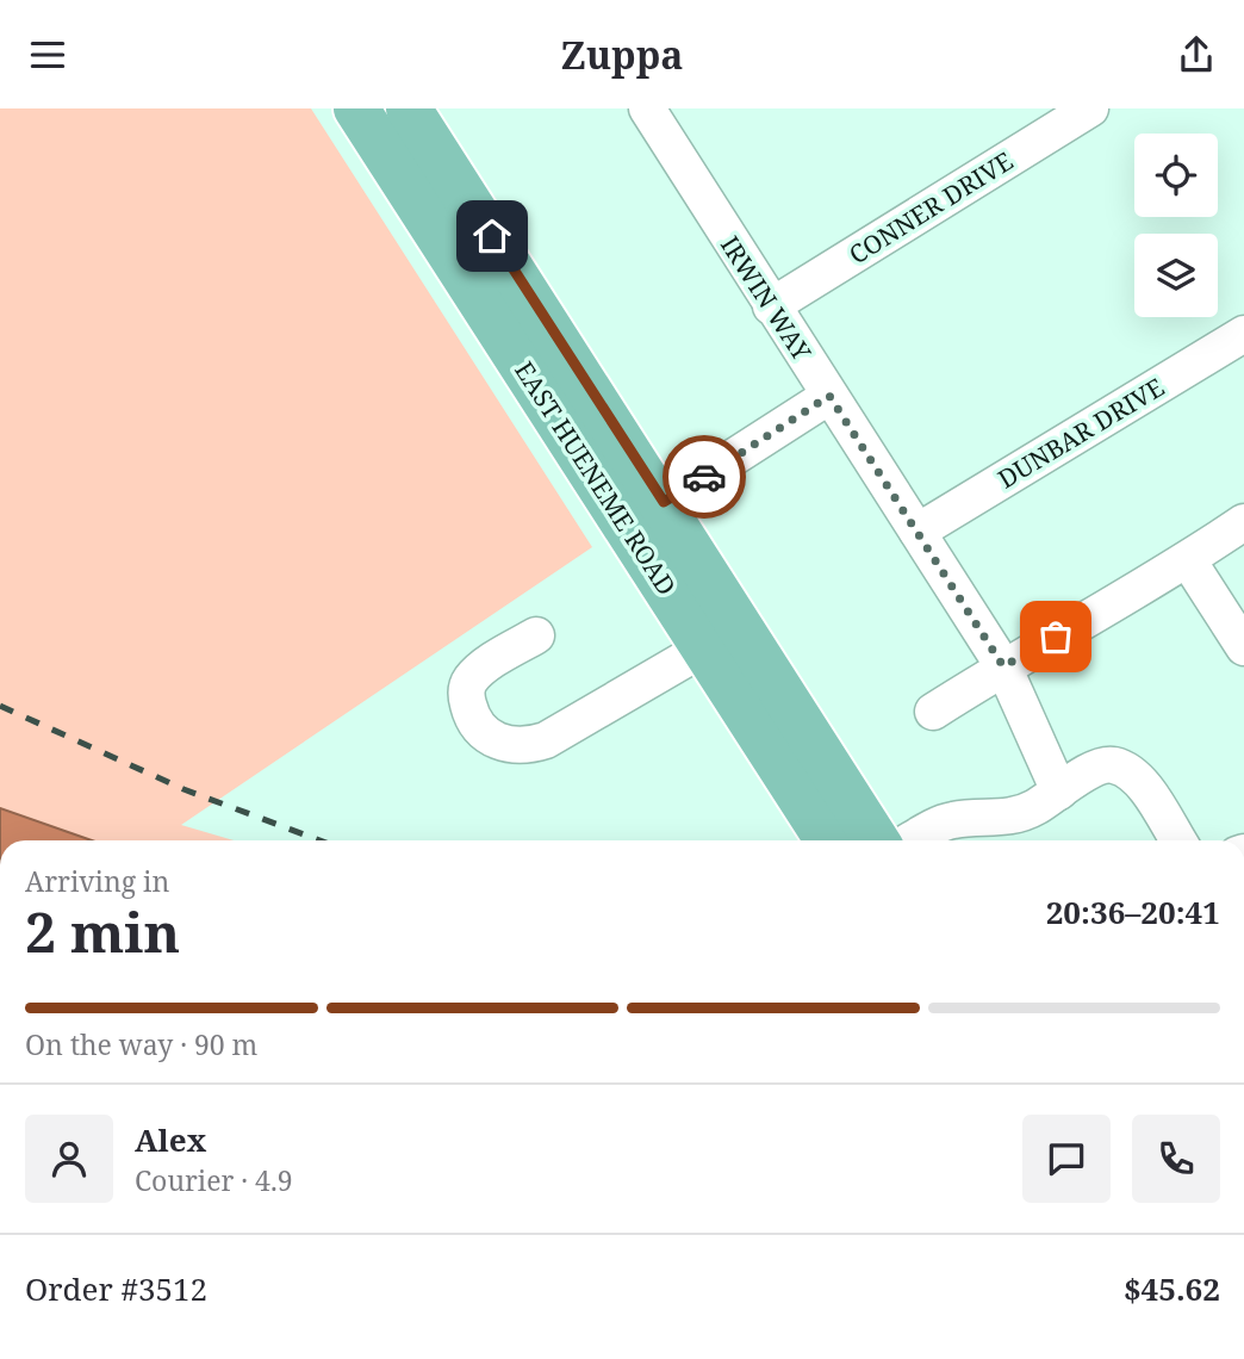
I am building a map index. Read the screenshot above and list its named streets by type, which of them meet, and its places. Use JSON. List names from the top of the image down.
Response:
{
  "streets": {
    "main road": ["EAST HUENEME ROAD"],
    "street": ["CONNER DRIVE", "IRWIN WAY", "DUNBAR DRIVE"]
  },
  "crossings": [
    ["CONNER DRIVE", "IRWIN WAY"],
    ["IRWIN WAY", "DUNBAR DRIVE"]
  ],
  "page": {
    "header": "Zuppa",
    "heading": ["2 min", "Arriving in", "20:36–20:41"],
    "panel": [
      "Alex",
      "Courier · 4.9",
      "Order #3512",
      "$45.62"
    ],
    "bar": "On the way · 90 m"
  }
}
